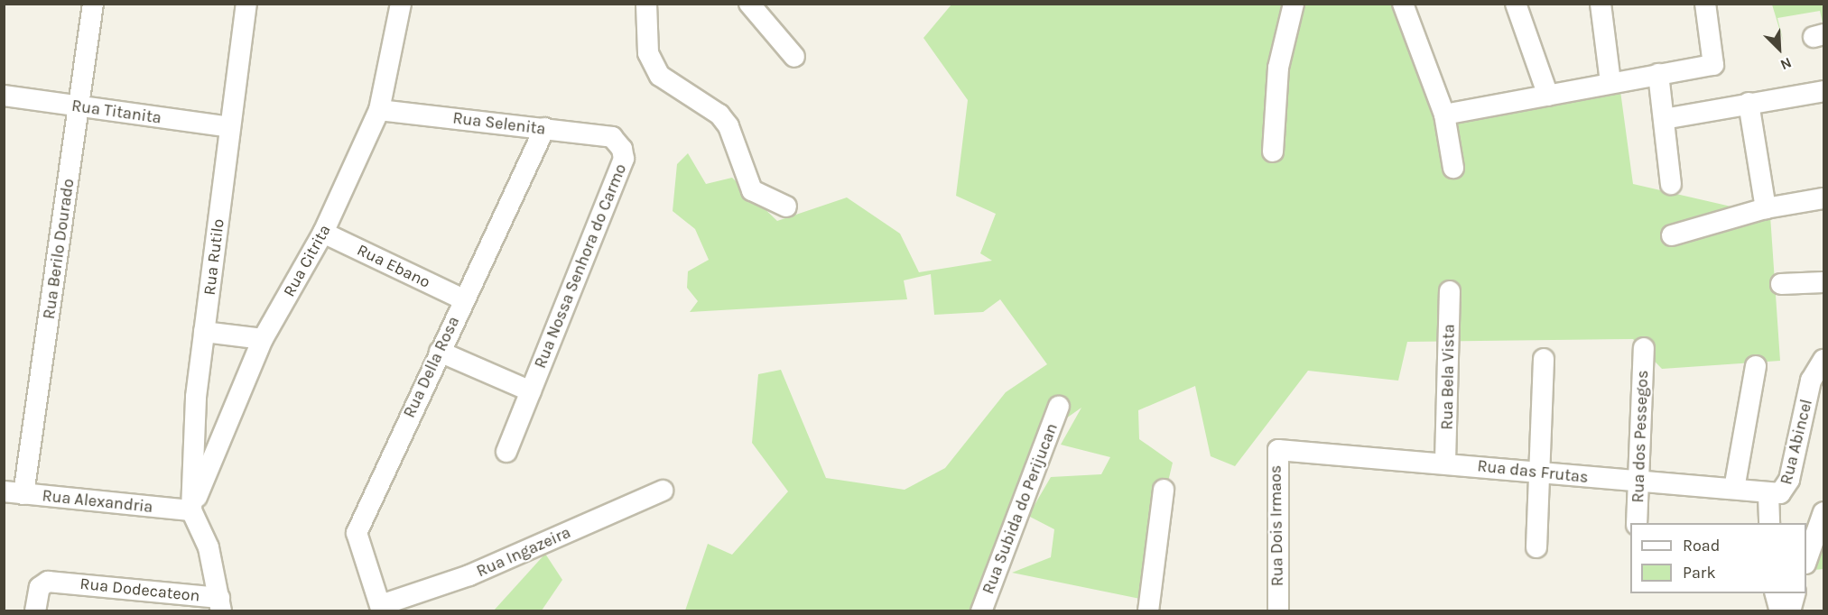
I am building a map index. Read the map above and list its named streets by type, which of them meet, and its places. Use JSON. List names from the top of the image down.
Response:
{
  "streets": {
    "street": [
      "Rua Titanita",
      "Rua Selenita",
      "Rua Berilo Dourado",
      "Rua Rutilo",
      "Rua Citrita",
      "Rua Ebano",
      "Rua Nossa Senhora do Carmo",
      "Rua Della Rosa",
      "Rua Bela Vista",
      "Rua dos Pessegos",
      "Rua Abincel",
      "Rua das Frutas",
      "Rua Alexandria",
      "Rua Subida do Perijucan",
      "Rua Dois Irmaos",
      "Rua Ingazeira",
      "Rua Dodecateon"
    ]
  },
  "crossings": [
    ["Rua Titanita", "Rua Berilo Dourado"],
    ["Rua Titanita", "Rua Rutilo"],
    ["Rua Selenita", "Rua Citrita"],
    ["Rua Selenita", "Rua Nossa Senhora do Carmo"],
    ["Rua Selenita", "Rua Della Rosa"],
    ["Rua Berilo Dourado", "Rua Alexandria"],
    ["Rua Rutilo", "Rua Citrita"],
    ["Rua Rutilo", "Rua Alexandria"],
    ["Rua Citrita", "Rua Ebano"],
    ["Rua Citrita", "Rua Alexandria"],
    ["Rua Ebano", "Rua Della Rosa"],
    ["Rua Della Rosa", "Rua Ingazeira"],
    ["Rua Bela Vista", "Rua das Frutas"],
    ["Rua dos Pessegos", "Rua das Frutas"],
    ["Rua Abincel", "Rua das Frutas"],
    ["Rua das Frutas", "Rua Dois Irmaos"]
  ],
  "legend": ["Road", "Park"],
  "north": "bottom right"
}
